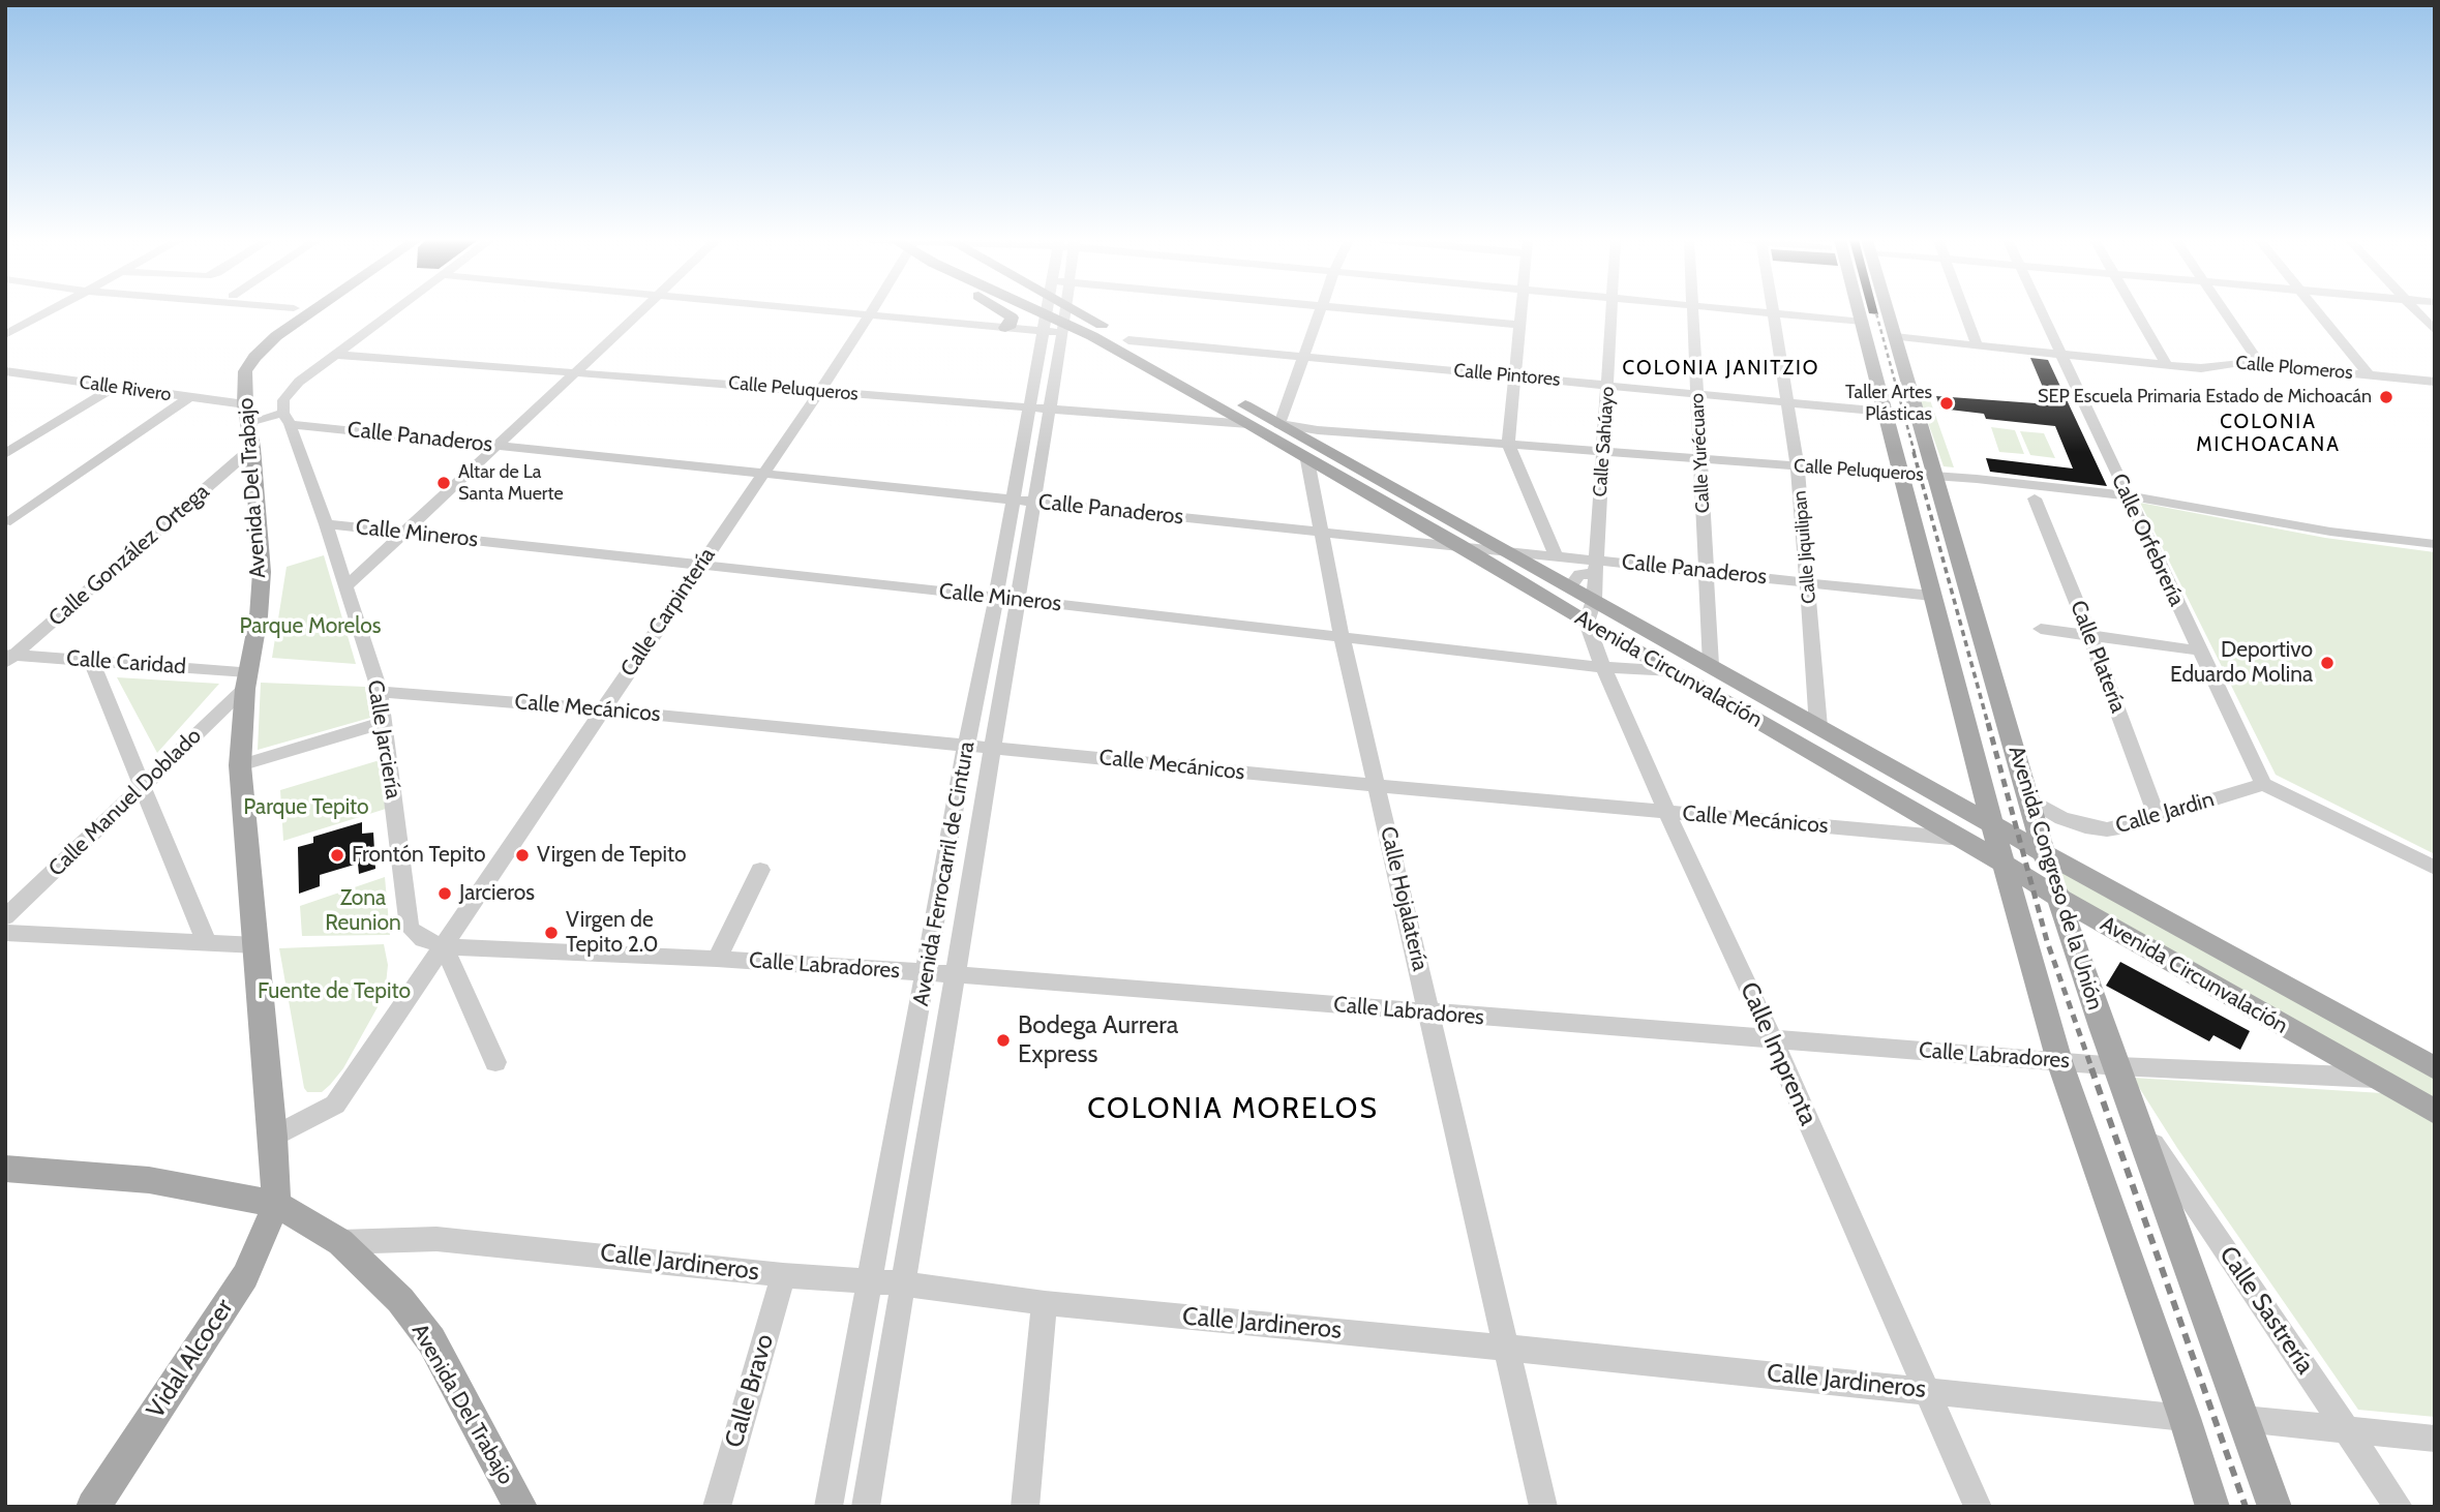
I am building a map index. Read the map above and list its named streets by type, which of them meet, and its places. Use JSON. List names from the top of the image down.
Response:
{
  "streets": {
    "main road": [
      "Avenida Del Trabajo",
      "Avenida Circunvalación",
      "Avenida Congreso de la Unión",
      "Vidal Alcocer"
    ],
    "street": [
      "Calle Plomeros",
      "Calle Pintores",
      "Calle Rivero",
      "Calle Peluqueros",
      "Calle Panaderos",
      "Calle Sahúayo",
      "Calle Yurécuaro",
      "Calle Mineros",
      "Calle Orfebrería",
      "Calle Jiquilipan",
      "Calle González Ortega",
      "Calle Carpintería",
      "Calle Platería",
      "Calle Caridad",
      "Calle Mecánicos",
      "Calle Jarciería",
      "Calle Manuel Doblado",
      "Calle Jardin",
      "Avenida Ferrocarril de Cintura",
      "Calle Hojalatería",
      "Calle Labradores",
      "Calle Imprenta",
      "Calle Jardineros",
      "Calle Sastrería",
      "Calle Bravo"
    ]
  },
  "crossings": [
    ["Calle Plomeros", "Calle Orfebrería"],
    ["Calle Plomeros", "Avenida Congreso de la Unión"],
    ["Calle Pintores", "Calle Sahúayo"],
    ["Calle Pintores", "Calle Yurécuaro"],
    ["Calle Pintores", "Calle Jiquilipan"],
    ["Calle Pintores", "Avenida Circunvalación"],
    ["Calle Pintores", "Avenida Congreso de la Unión"],
    ["Calle Rivero", "Avenida Del Trabajo"],
    ["Calle Peluqueros", "Calle Sahúayo"],
    ["Calle Peluqueros", "Calle Yurécuaro"],
    ["Calle Peluqueros", "Calle Orfebrería"],
    ["Calle Peluqueros", "Calle Jiquilipan"],
    ["Calle Peluqueros", "Calle Carpintería"],
    ["Calle Peluqueros", "Avenida Circunvalación"],
    ["Calle Peluqueros", "Avenida Ferrocarril de Cintura"],
    ["Calle Peluqueros", "Avenida Congreso de la Unión"],
    ["Calle Panaderos", "Calle Sahúayo"],
    ["Calle Panaderos", "Calle Yurécuaro"],
    ["Calle Panaderos", "Calle Jiquilipan"],
    ["Calle Panaderos", "Calle Carpintería"],
    ["Calle Panaderos", "Avenida Circunvalación"],
    ["Calle Panaderos", "Calle Jarciería"],
    ["Calle Panaderos", "Avenida Ferrocarril de Cintura"],
    ["Calle Panaderos", "Avenida Congreso de la Unión"],
    ["Calle Panaderos", "Calle Hojalatería"],
    ["Calle Sahúayo", "Avenida Circunvalación"],
    ["Calle Yurécuaro", "Avenida Circunvalación"],
    ["Avenida Del Trabajo", "Calle González Ortega"],
    ["Avenida Del Trabajo", "Calle Carpintería"],
    ["Avenida Del Trabajo", "Calle Caridad"],
    ["Avenida Del Trabajo", "Calle Manuel Doblado"],
    ["Avenida Del Trabajo", "Calle Jardineros"],
    ["Avenida Del Trabajo", "Vidal Alcocer"],
    ["Calle Mineros", "Calle Carpintería"],
    ["Calle Mineros", "Avenida Circunvalación"],
    ["Calle Mineros", "Calle Jarciería"],
    ["Calle Mineros", "Avenida Ferrocarril de Cintura"],
    ["Calle Mineros", "Calle Hojalatería"],
    ["Calle Mineros", "Calle Imprenta"],
    ["Calle Orfebrería", "Calle Jardin"],
    ["Calle Jiquilipan", "Avenida Circunvalación"],
    ["Calle González Ortega", "Calle Caridad"],
    ["Calle Carpintería", "Calle Mecánicos"],
    ["Calle Carpintería", "Calle Jarciería"],
    ["Calle Carpintería", "Calle Labradores"],
    ["Calle Platería", "Calle Jardin"],
    ["Calle Caridad", "Calle Manuel Doblado"],
    ["Avenida Circunvalación", "Calle Mecánicos"],
    ["Avenida Circunvalación", "Avenida Congreso de la Unión"],
    ["Avenida Circunvalación", "Calle Hojalatería"],
    ["Avenida Circunvalación", "Calle Labradores"],
    ["Avenida Circunvalación", "Calle Imprenta"],
    ["Calle Mecánicos", "Calle Jarciería"],
    ["Calle Mecánicos", "Avenida Ferrocarril de Cintura"],
    ["Calle Mecánicos", "Calle Hojalatería"],
    ["Calle Mecánicos", "Calle Imprenta"],
    ["Calle Jarciería", "Calle Labradores"],
    ["Calle Jardin", "Avenida Congreso de la Unión"],
    ["Avenida Ferrocarril de Cintura", "Calle Labradores"],
    ["Avenida Ferrocarril de Cintura", "Calle Jardineros"],
    ["Avenida Congreso de la Unión", "Calle Labradores"],
    ["Avenida Congreso de la Unión", "Calle Jardineros"],
    ["Avenida Congreso de la Unión", "Calle Sastrería"],
    ["Calle Hojalatería", "Calle Labradores"],
    ["Calle Hojalatería", "Calle Jardineros"],
    ["Calle Labradores", "Calle Imprenta"],
    ["Calle Imprenta", "Calle Jardineros"],
    ["Calle Jardineros", "Calle Bravo"]
  ],
  "districts": ["COLONIA JANITZIO", "COLONIA MICHOACANA", "COLONIA MORELOS"],
  "parks": [
    "Parque Morelos",
    "Parque Tepito",
    "Zona Reunion",
    "Fuente de Tepito"
  ],
  "places": [
    "SEP Escuela Primaria Estado de Michoacán",
    "Taller Artes Plásticas",
    "Altar de La Santa Muerte",
    "Deportivo Eduardo Molina",
    "Frontón Tepito",
    "Virgen de Tepito",
    "Jarcieros",
    "Virgen de Tepito 2.0",
    "Bodega Aurrera Express"
  ]
}
